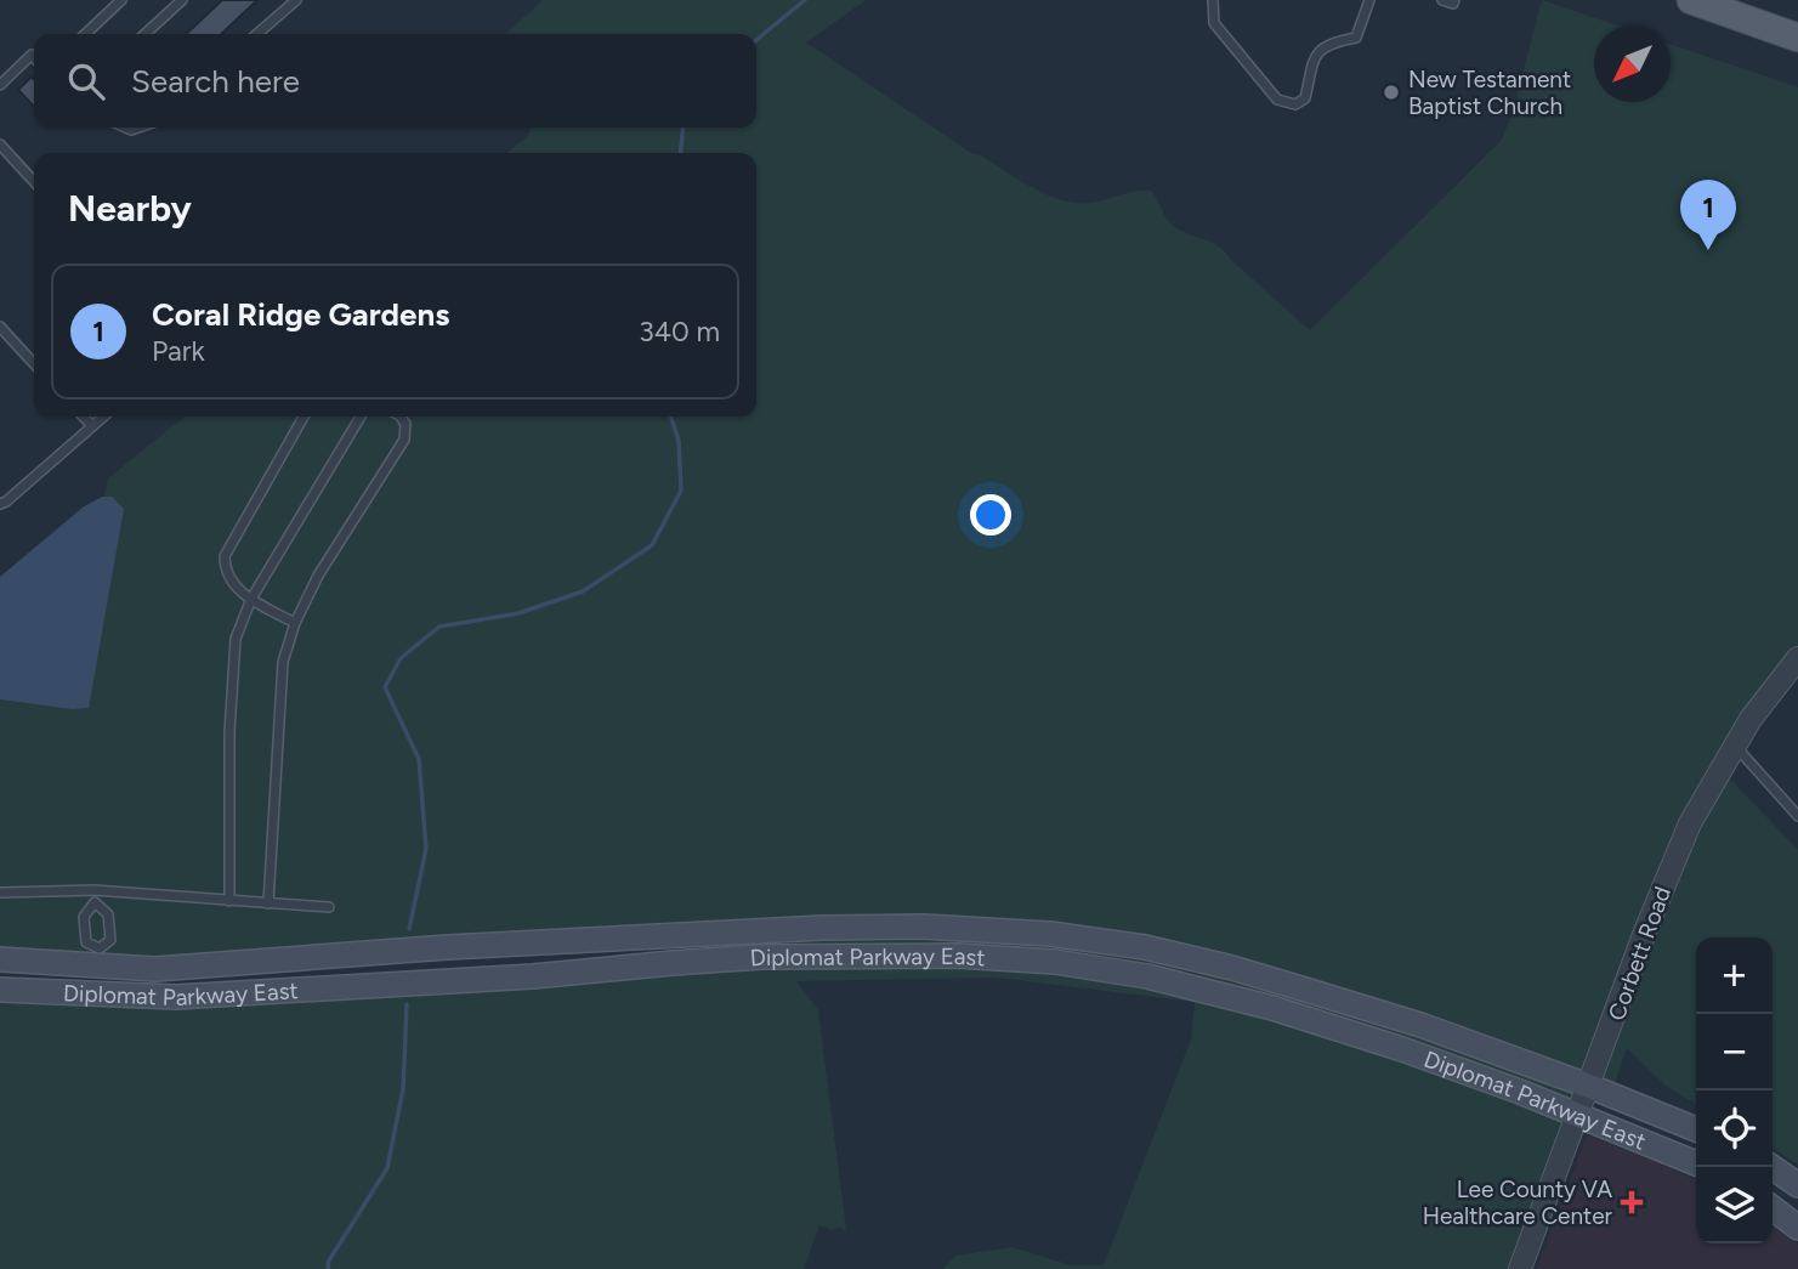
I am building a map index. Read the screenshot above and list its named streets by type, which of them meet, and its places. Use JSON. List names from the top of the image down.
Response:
{
  "streets": {
    "main road": ["Diplomat Parkway East"],
    "street": ["Corbett Road"]
  },
  "crossings": [
    ["Corbett Road", "Diplomat Parkway East"]
  ],
  "places": {
    "other": ["New Testament Baptist Church"],
    "health": ["Lee County VA Healthcare Center"]
  },
  "north": "bottom left",
  "page": {
    "search": "Search here",
    "heading": "Nearby",
    "pins": "1",
    "list": [
      {
        "mark": "1",
        "name": "Coral Ridge Gardens",
        "note": "Park",
        "value": "340 m"
      }
    ],
    "map_buttons": ["+", "−"]
  }
}
